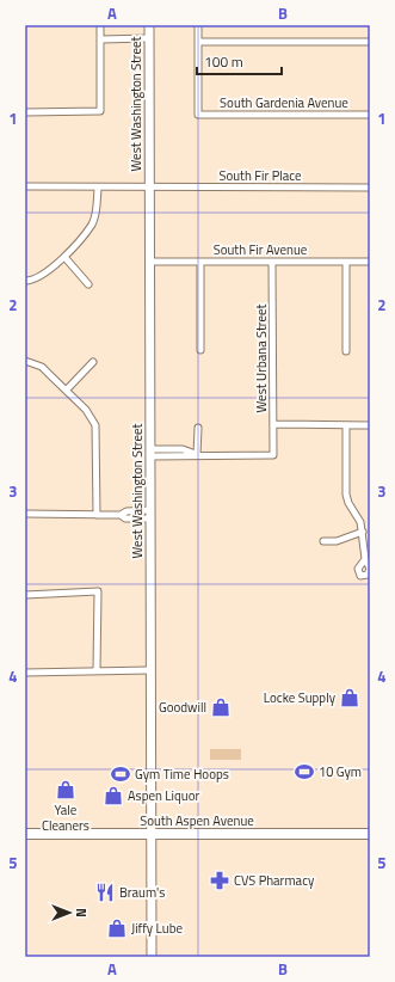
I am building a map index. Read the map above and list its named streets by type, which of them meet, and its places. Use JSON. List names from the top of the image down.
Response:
{
  "streets": {
    "main road": ["West Washington Street", "South Aspen Avenue"],
    "street": [
      "South Gardenia Avenue",
      "South Fir Place",
      "South Fir Avenue",
      "West Urbana Street"
    ]
  },
  "crossings": [
    ["West Washington Street", "South Fir Place"],
    ["West Washington Street", "South Fir Avenue"],
    ["West Washington Street", "South Aspen Avenue"],
    ["South Fir Avenue", "West Urbana Street"]
  ],
  "places": {
    "shop": [
      "Locke Supply",
      "Goodwill",
      "Yale Cleaners",
      "Aspen Liquor",
      "Jiffy Lube"
    ],
    "sports": ["10 Gym", "Gym Time Hoops"],
    "pharmacy": ["CVS Pharmacy"],
    "restaurant": ["Braum's"]
  },
  "scale_bar": "100 m",
  "north": "right",
  "grid": {
    "columns": ["A", "B"],
    "rows": [
      "1",
      "2",
      "3",
      "4",
      "5"
    ]
  }
}
